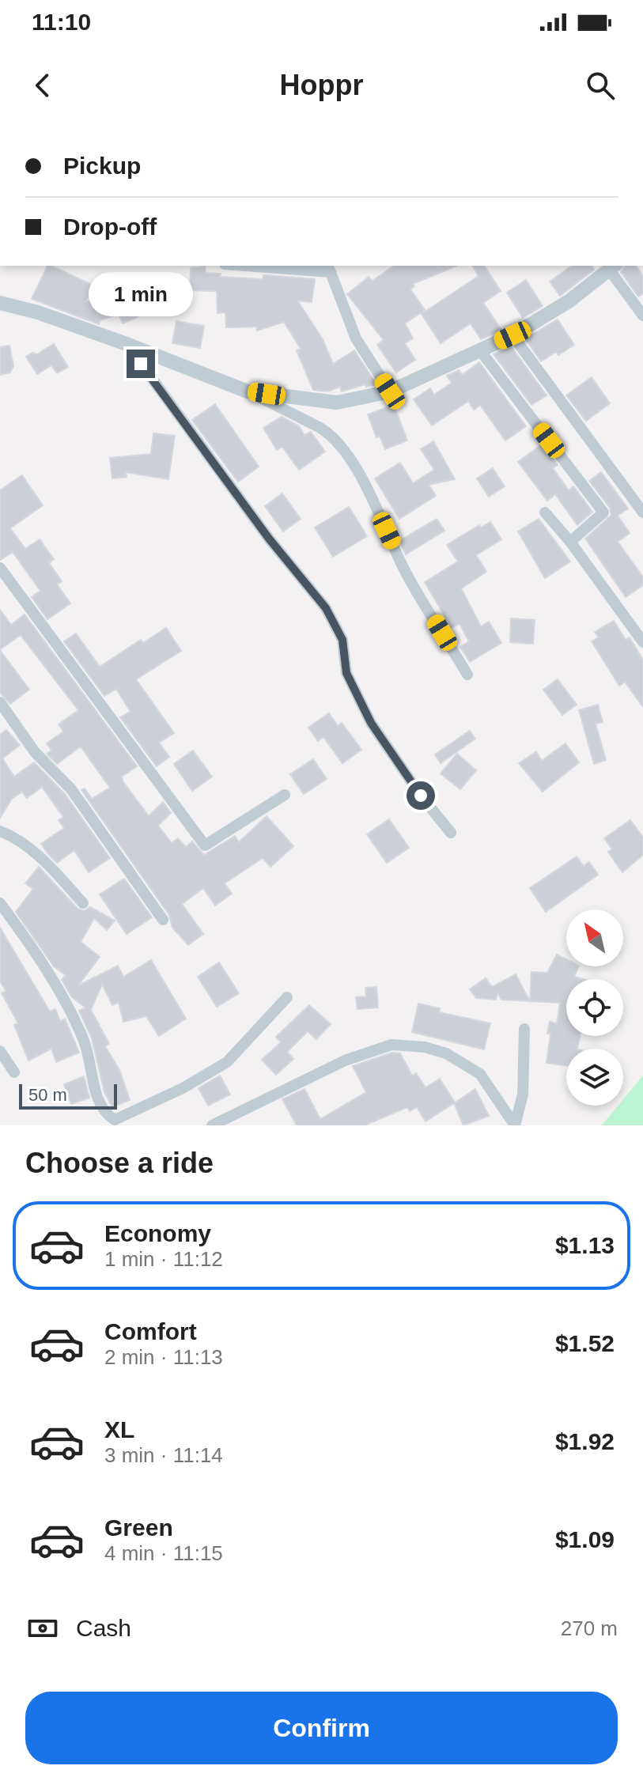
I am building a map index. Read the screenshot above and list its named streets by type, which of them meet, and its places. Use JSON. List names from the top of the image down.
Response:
{
  "scale_bar": "50 m",
  "north": "top left",
  "page": {
    "status": "11:10",
    "header": "Hoppr",
    "banner": ["Pickup", "Drop-off"],
    "bubble": "1 min",
    "scale": "50 m",
    "heading": "Choose a ride",
    "list": [
      {
        "name": "Economy",
        "note": "1 min · 11:12",
        "value": "$1.13"
      },
      {
        "name": "Comfort",
        "note": "2 min · 11:13",
        "value": "$1.52"
      },
      {
        "name": "XL",
        "note": "3 min · 11:14",
        "value": "$1.92"
      },
      {
        "name": "Green",
        "note": "4 min · 11:15",
        "value": "$1.09"
      }
    ],
    "pay": ["Cash", "270 m"],
    "buttons": "Confirm"
  }
}
